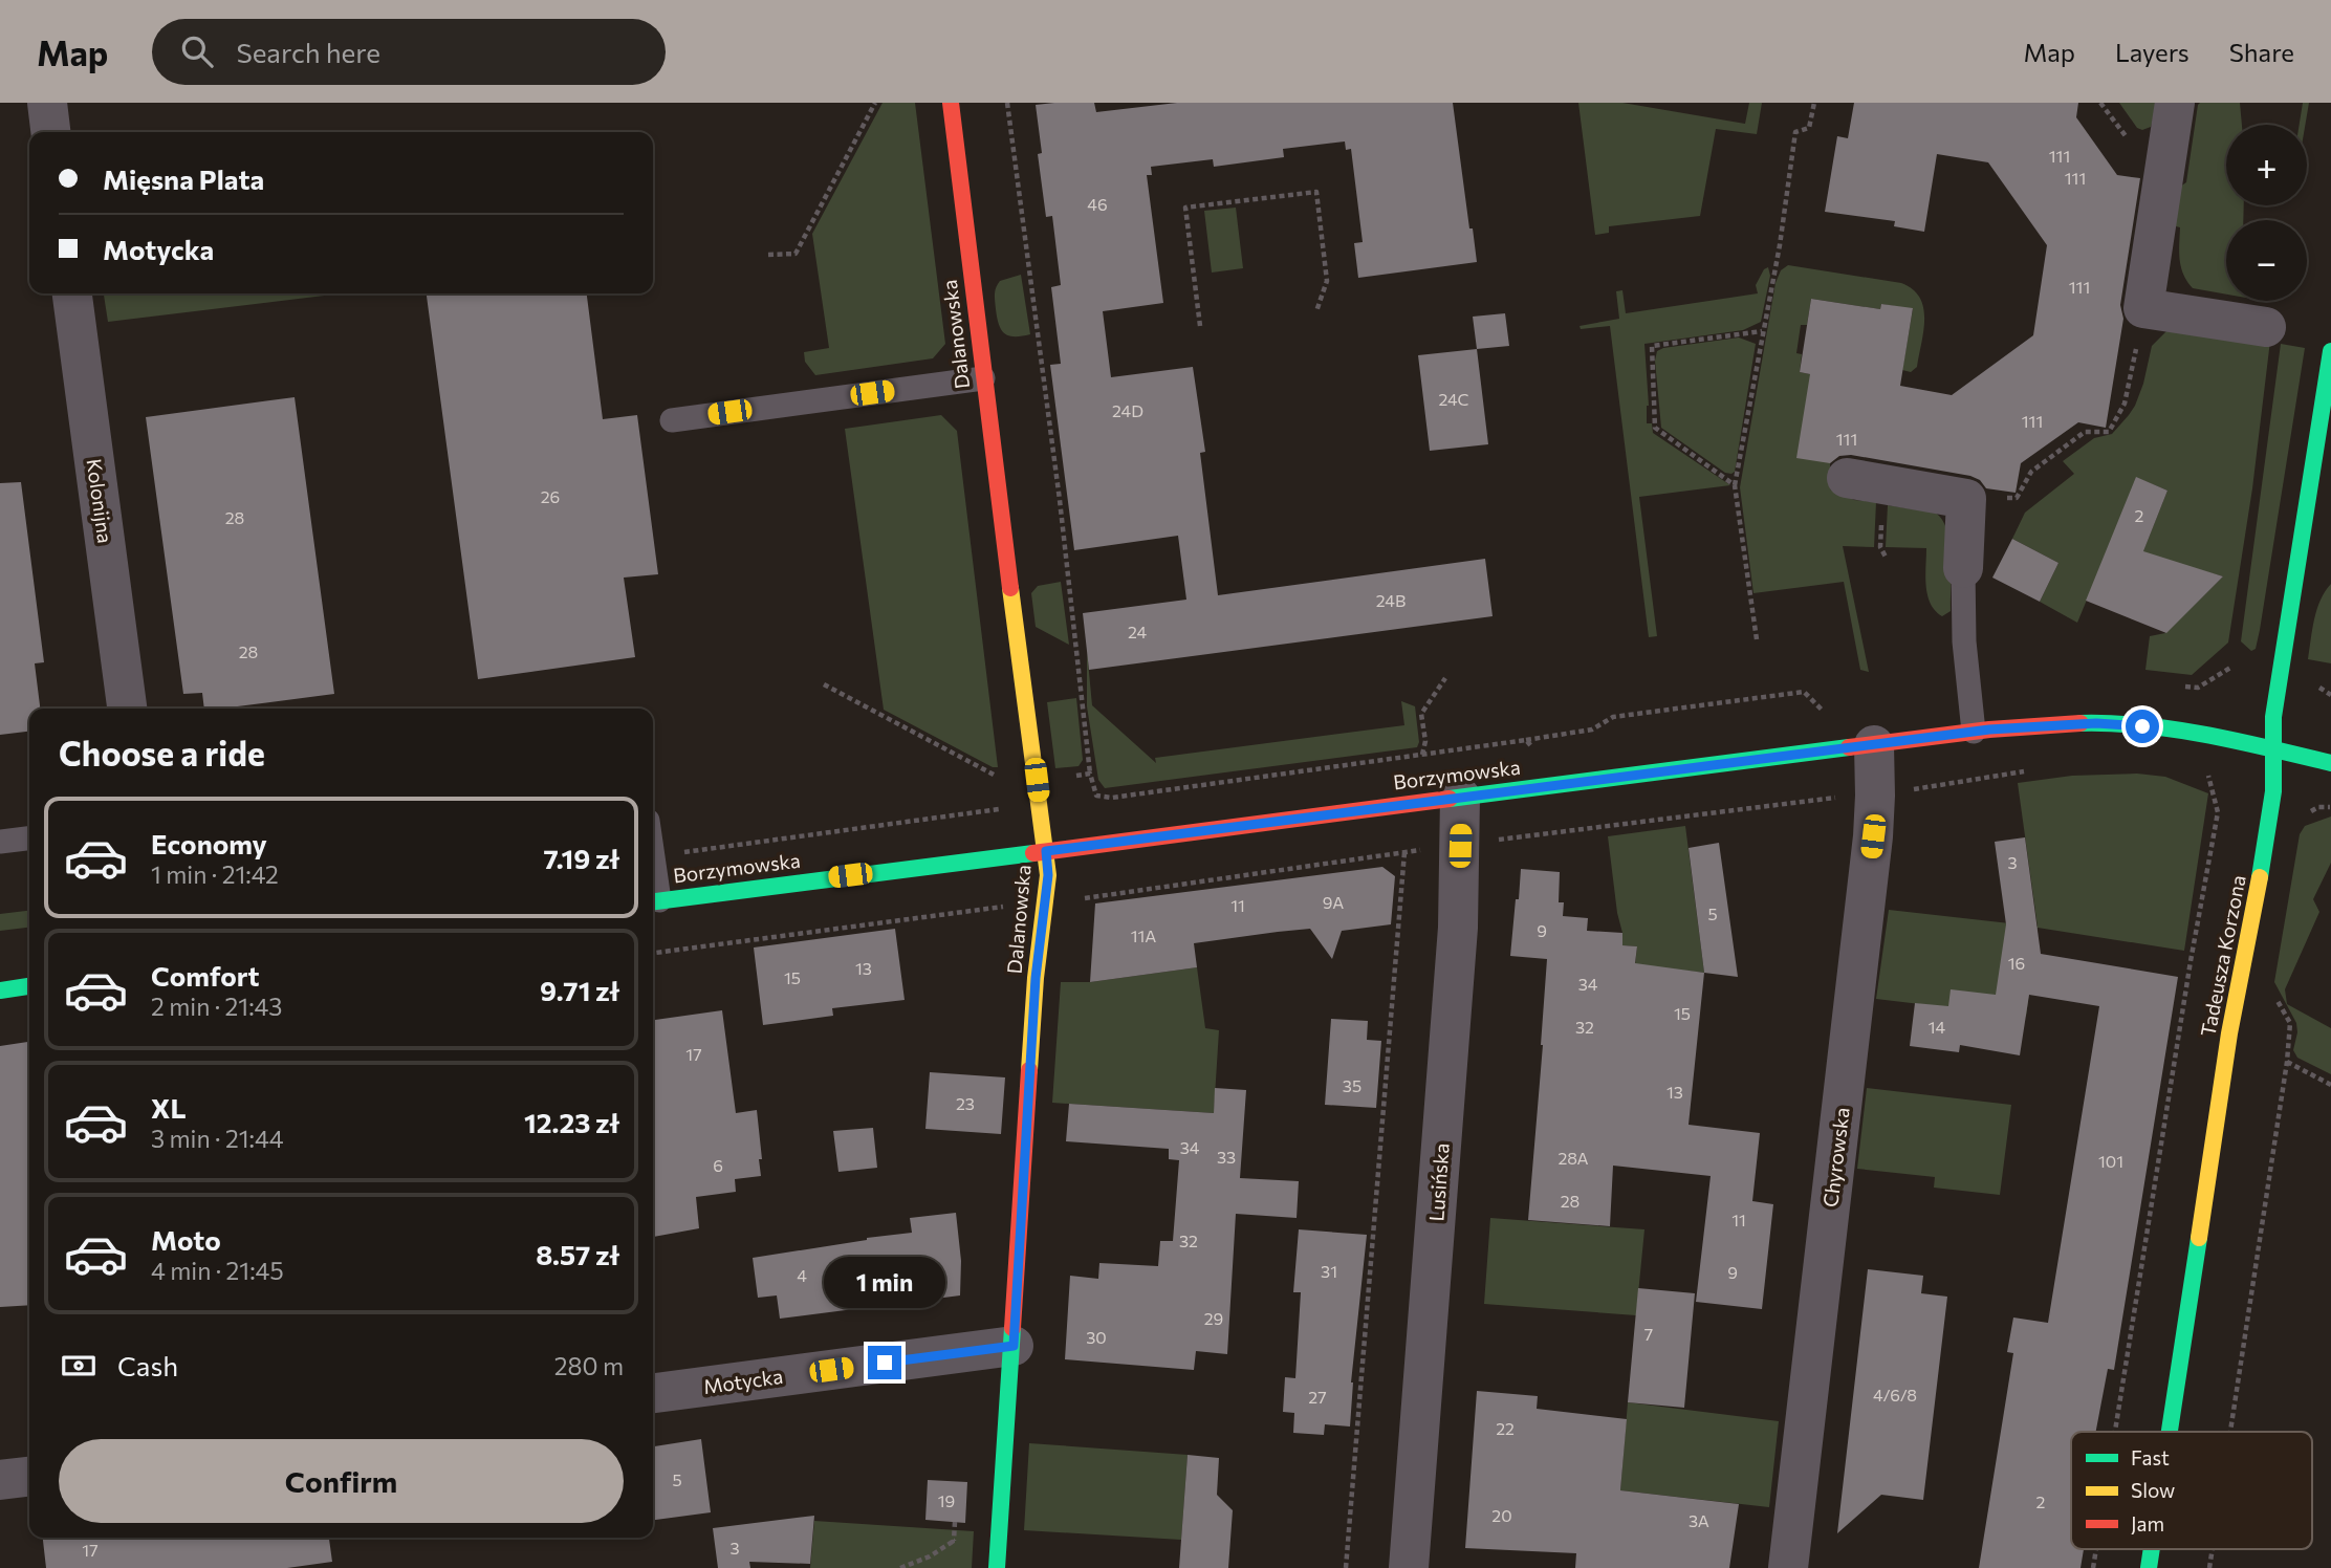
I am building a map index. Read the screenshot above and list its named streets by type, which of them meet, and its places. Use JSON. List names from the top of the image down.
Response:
{
  "streets": {
    "street": [
      "Dalanowska",
      "Kolonijna",
      "Borzymowska",
      "Tadeusza Korzona",
      "Chyrowska",
      "Lusińska",
      "Motycka"
    ]
  },
  "crossings": [
    ["Dalanowska", "Borzymowska"],
    ["Dalanowska", "Motycka"],
    ["Borzymowska", "Tadeusza Korzona"],
    ["Borzymowska", "Chyrowska"],
    ["Borzymowska", "Lusińska"]
  ],
  "house_numbers": [
    "111",
    "111",
    "46",
    "111",
    "24C",
    "24D",
    "111",
    "111",
    "26",
    "2",
    "28",
    "24B",
    "24",
    "28",
    "3",
    "9A",
    "11",
    "5",
    "9",
    "11A",
    "16",
    "13",
    "15",
    "34",
    "15",
    "32",
    "14",
    "17",
    "35",
    "13",
    "23",
    "34",
    "33",
    "28A",
    "101",
    "6",
    "28",
    "11",
    "32",
    "31",
    "9",
    "4",
    "29",
    "7",
    "30",
    "4/6/8",
    "27",
    "22",
    "5",
    "19",
    "2",
    "20",
    "3A",
    "3",
    "17"
  ],
  "legend": ["Fast", "Slow", "Jam"],
  "page": {
    "header": "Map",
    "search": "Search here",
    "nav": ["Map", "Layers", "Share"],
    "map_buttons": ["+", "−"],
    "banner": ["Mięsna Plata", "Motycka"],
    "heading": "Choose a ride",
    "list": [
      {
        "name": "Economy",
        "note": "1 min · 21:42",
        "value": "7.19 zł"
      },
      {
        "name": "Comfort",
        "note": "2 min · 21:43",
        "value": "9.71 zł"
      },
      {
        "name": "XL",
        "note": "3 min · 21:44",
        "value": "12.23 zł"
      },
      {
        "name": "Moto",
        "note": "4 min · 21:45",
        "value": "8.57 zł"
      }
    ],
    "bubble": "1 min",
    "pay": ["Cash", "280 m"],
    "buttons": "Confirm"
  }
}
